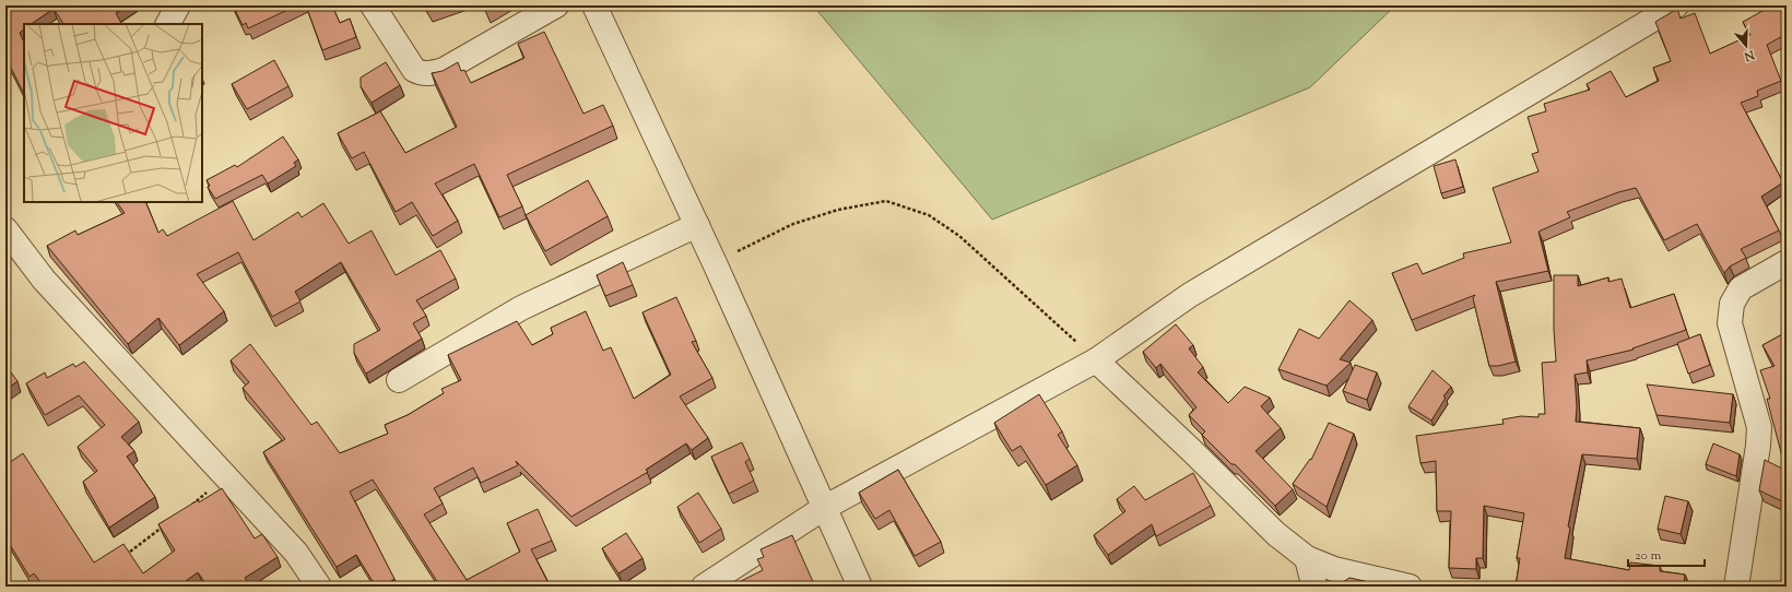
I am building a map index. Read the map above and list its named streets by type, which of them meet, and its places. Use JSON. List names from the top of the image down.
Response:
{
  "scale_bar": "20 m",
  "north": "bottom"
}
